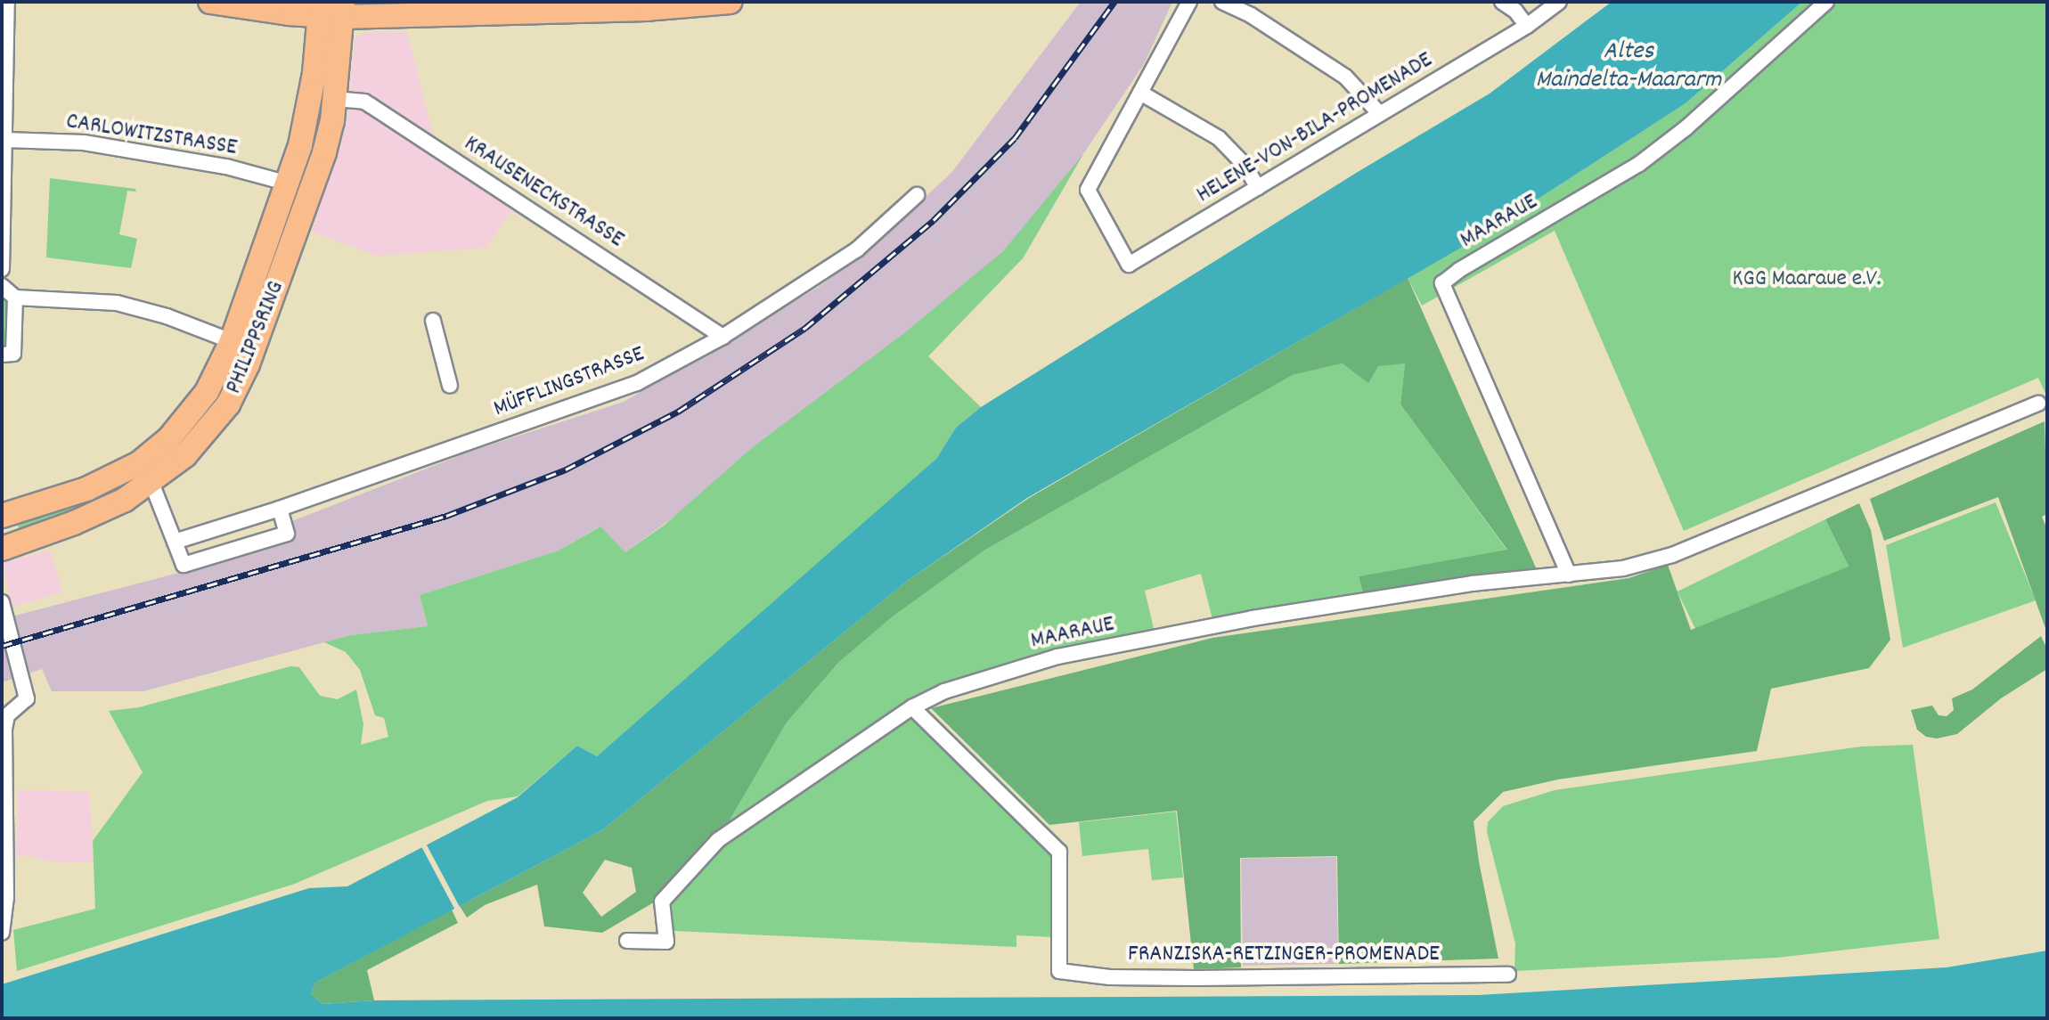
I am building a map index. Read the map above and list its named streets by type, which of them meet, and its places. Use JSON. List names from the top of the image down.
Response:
{
  "streets": {
    "main road": ["PHILIPPSRING"],
    "street": [
      "HELENE-VON-BILA-PROMENADE",
      "CARLOWITZSTRASSE",
      "KRAUSENECKSTRASSE",
      "MAARAUE",
      "MÜFFLINGSTRASSE",
      "FRANZISKA-RETZINGER-PROMENADE"
    ]
  },
  "crossings": [
    ["CARLOWITZSTRASSE", "PHILIPPSRING"],
    ["KRAUSENECKSTRASSE", "PHILIPPSRING"],
    ["KRAUSENECKSTRASSE", "MÜFFLINGSTRASSE"],
    ["MAARAUE", "FRANZISKA-RETZINGER-PROMENADE"]
  ],
  "water": ["Altes Maindelta-Maararm"],
  "parks": ["KGG Maaraue e.V."]
}
